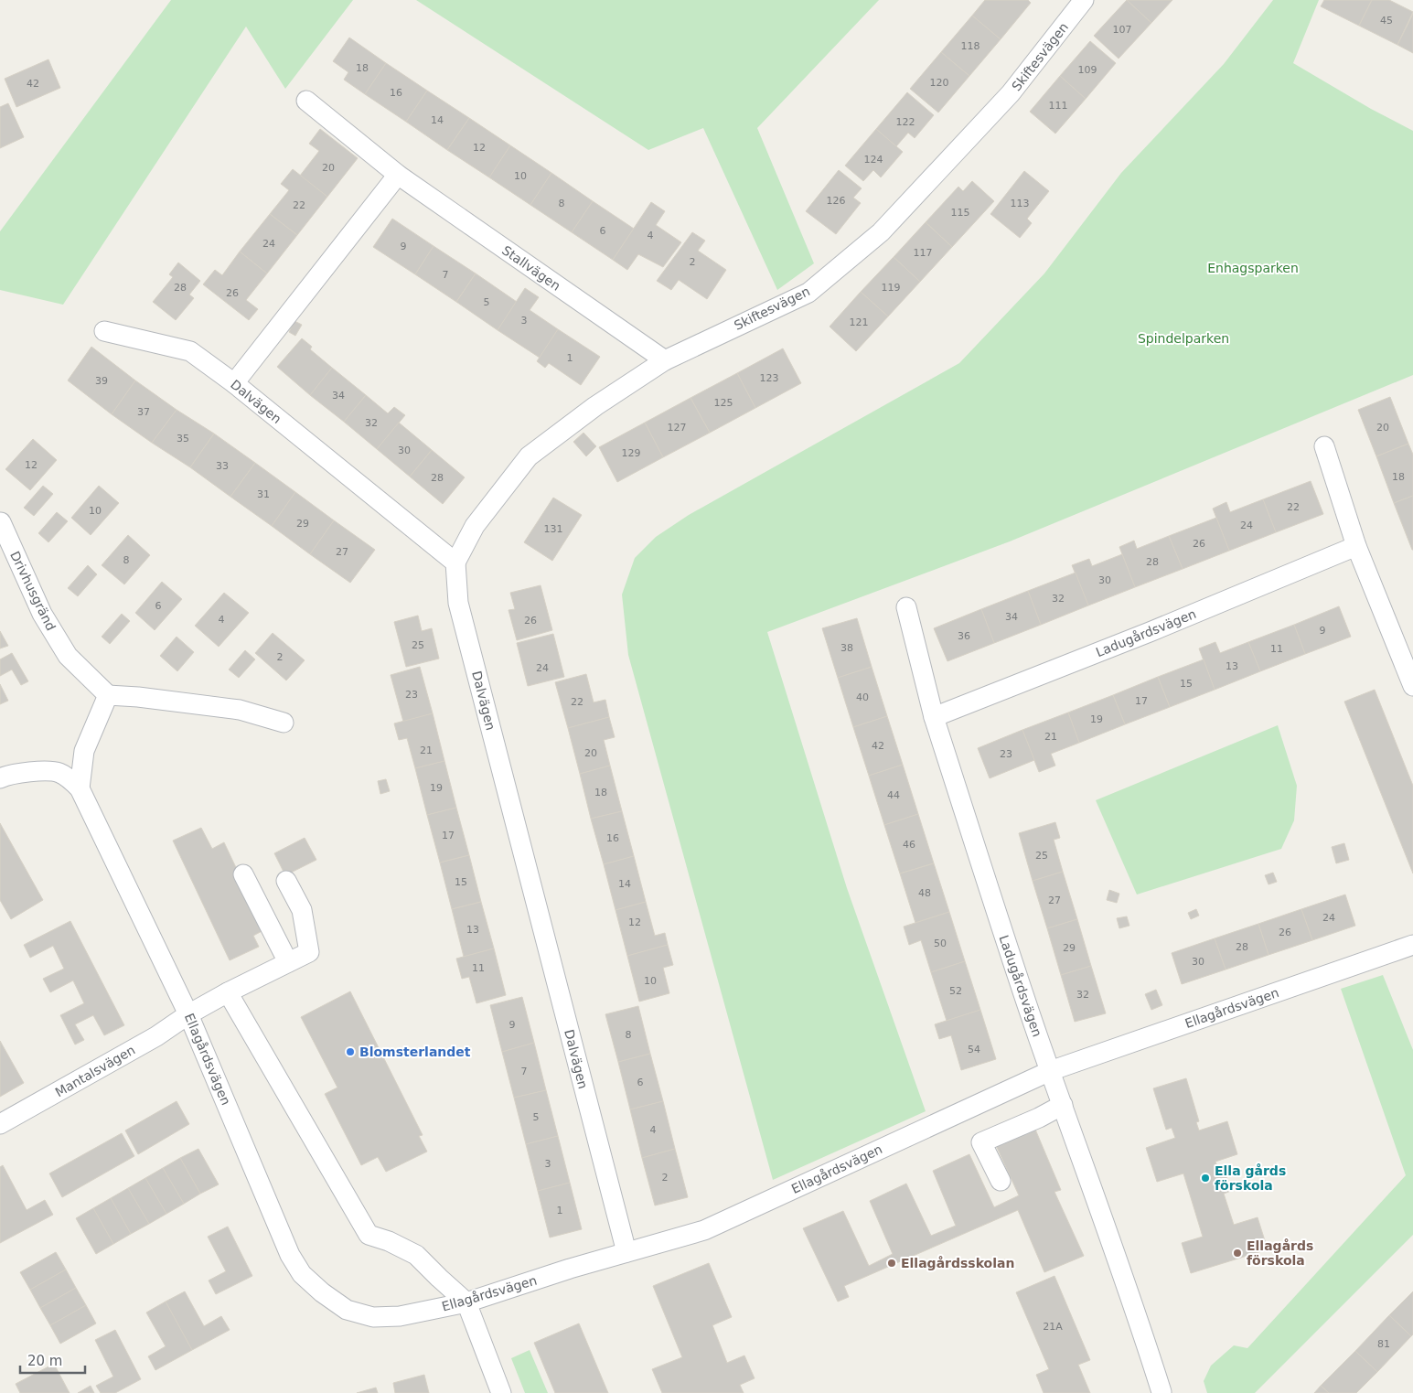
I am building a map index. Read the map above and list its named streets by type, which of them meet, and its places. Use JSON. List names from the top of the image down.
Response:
{
  "streets": {
    "street": [
      "Skiftesvägen",
      "Stallvägen",
      "Dalvägen",
      "Drivhusgränd",
      "Ladugårdsvägen",
      "Ellagårdsvägen",
      "Mantalsvägen"
    ]
  },
  "crossings": [
    ["Skiftesvägen", "Stallvägen"],
    ["Skiftesvägen", "Dalvägen"],
    ["Dalvägen", "Ellagårdsvägen"],
    ["Ladugårdsvägen", "Ellagårdsvägen"],
    ["Ellagårdsvägen", "Mantalsvägen"]
  ],
  "parks": ["Enhagsparken", "Spindelparken"],
  "places": [
    "Blomsterlandet",
    "Ella gårds förskola",
    "Ellagårds förskola",
    "Ellagårdsskolan"
  ],
  "house_numbers": [
    "45",
    "107",
    "118",
    "18",
    "109",
    "120",
    "42",
    "16",
    "111",
    "14",
    "122",
    "12",
    "124",
    "20",
    "10",
    "126",
    "8",
    "113",
    "22",
    "115",
    "6",
    "4",
    "24",
    "9",
    "117",
    "2",
    "7",
    "28",
    "119",
    "26",
    "5",
    "3",
    "121",
    "1",
    "123",
    "39",
    "34",
    "125",
    "37",
    "32",
    "127",
    "20",
    "35",
    "30",
    "129",
    "12",
    "33",
    "18",
    "28",
    "31",
    "22",
    "10",
    "29",
    "24",
    "131",
    "26",
    "27",
    "8",
    "28",
    "30",
    "32",
    "6",
    "34",
    "4",
    "26",
    "9",
    "36",
    "25",
    "38",
    "11",
    "2",
    "13",
    "24",
    "15",
    "23",
    "40",
    "17",
    "22",
    "19",
    "21",
    "42",
    "21",
    "20",
    "23",
    "19",
    "18",
    "44",
    "17",
    "16",
    "46",
    "25",
    "15",
    "14",
    "48",
    "27",
    "24",
    "12",
    "13",
    "26",
    "50",
    "28",
    "29",
    "30",
    "11",
    "10",
    "52",
    "32",
    "9",
    "8",
    "54",
    "7",
    "6",
    "5",
    "4",
    "3",
    "2",
    "1",
    "21A",
    "81"
  ],
  "scale_bar": "20 m"
}
